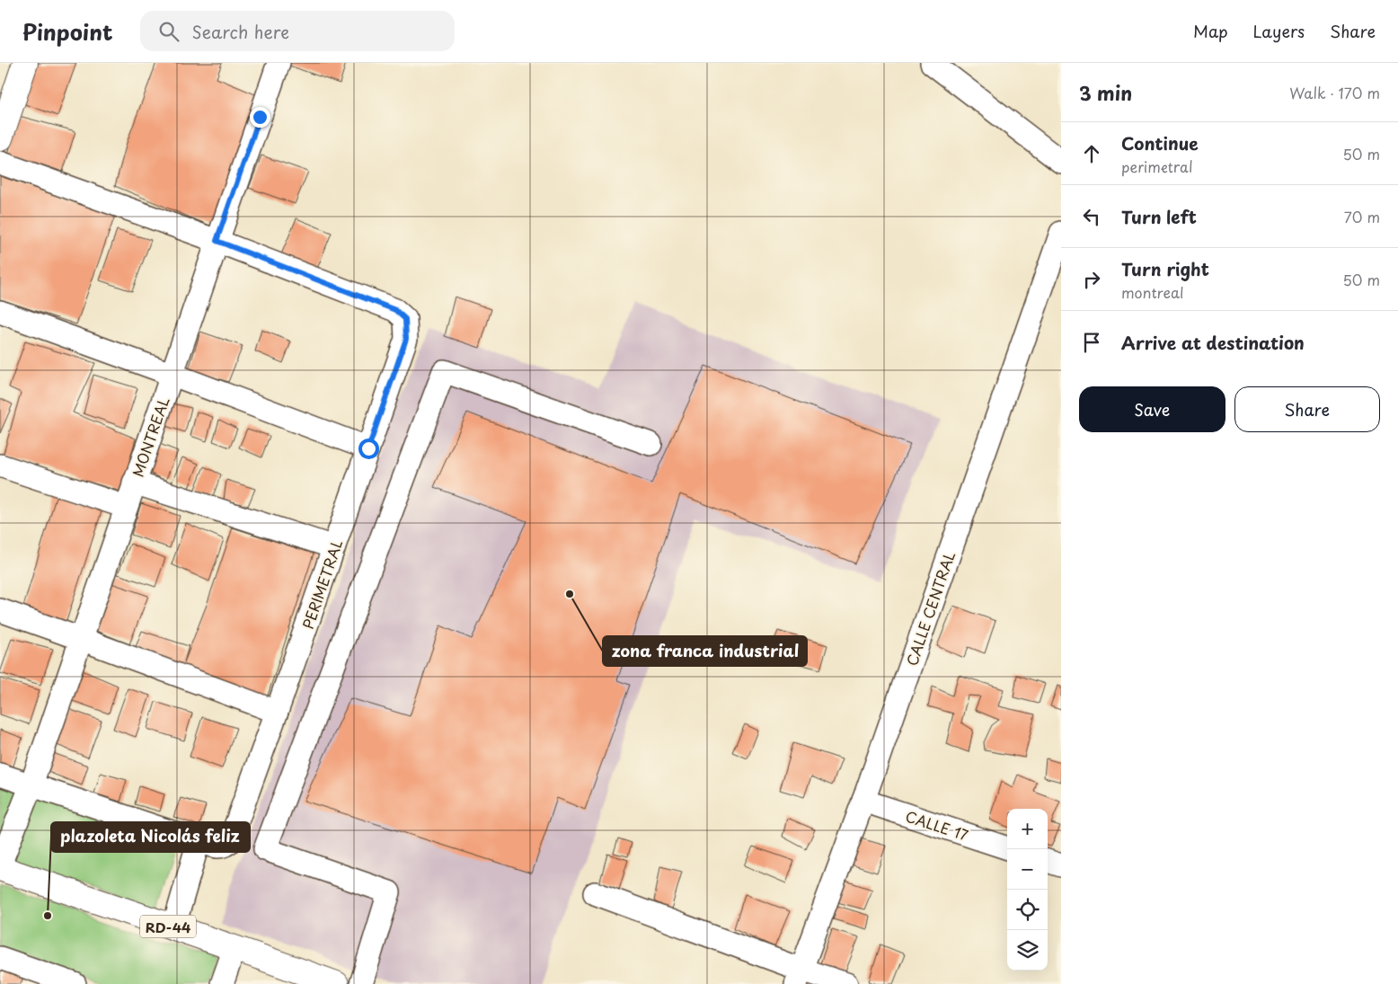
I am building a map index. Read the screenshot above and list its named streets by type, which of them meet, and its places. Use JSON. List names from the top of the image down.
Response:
{
  "streets": {
    "main road": ["RD-44"],
    "street": [
      "MONTREAL",
      "PERIMETRAL",
      "CALLE CENTRAL",
      "CALLE 17"
    ]
  },
  "crossings": [
    ["MONTREAL", "PERIMETRAL"],
    ["MONTREAL", "RD-44"],
    ["CALLE CENTRAL", "CALLE 17"]
  ],
  "places": ["zona franca industrial", "plazoleta Nicolás feliz"],
  "page": {
    "header": "Pinpoint",
    "search": "Search here",
    "nav": ["Map", "Layers", "Share"],
    "heading": ["3 min", "Walk · 170 m"],
    "list": [
      ["Continue", "perimetral", "50 m"],
      ["Turn left", "70 m"],
      ["Turn right", "montreal", "50 m"],
      "Arrive at destination"
    ],
    "buttons": ["Save", "Share"],
    "map_buttons": ["+", "−"]
  }
}
